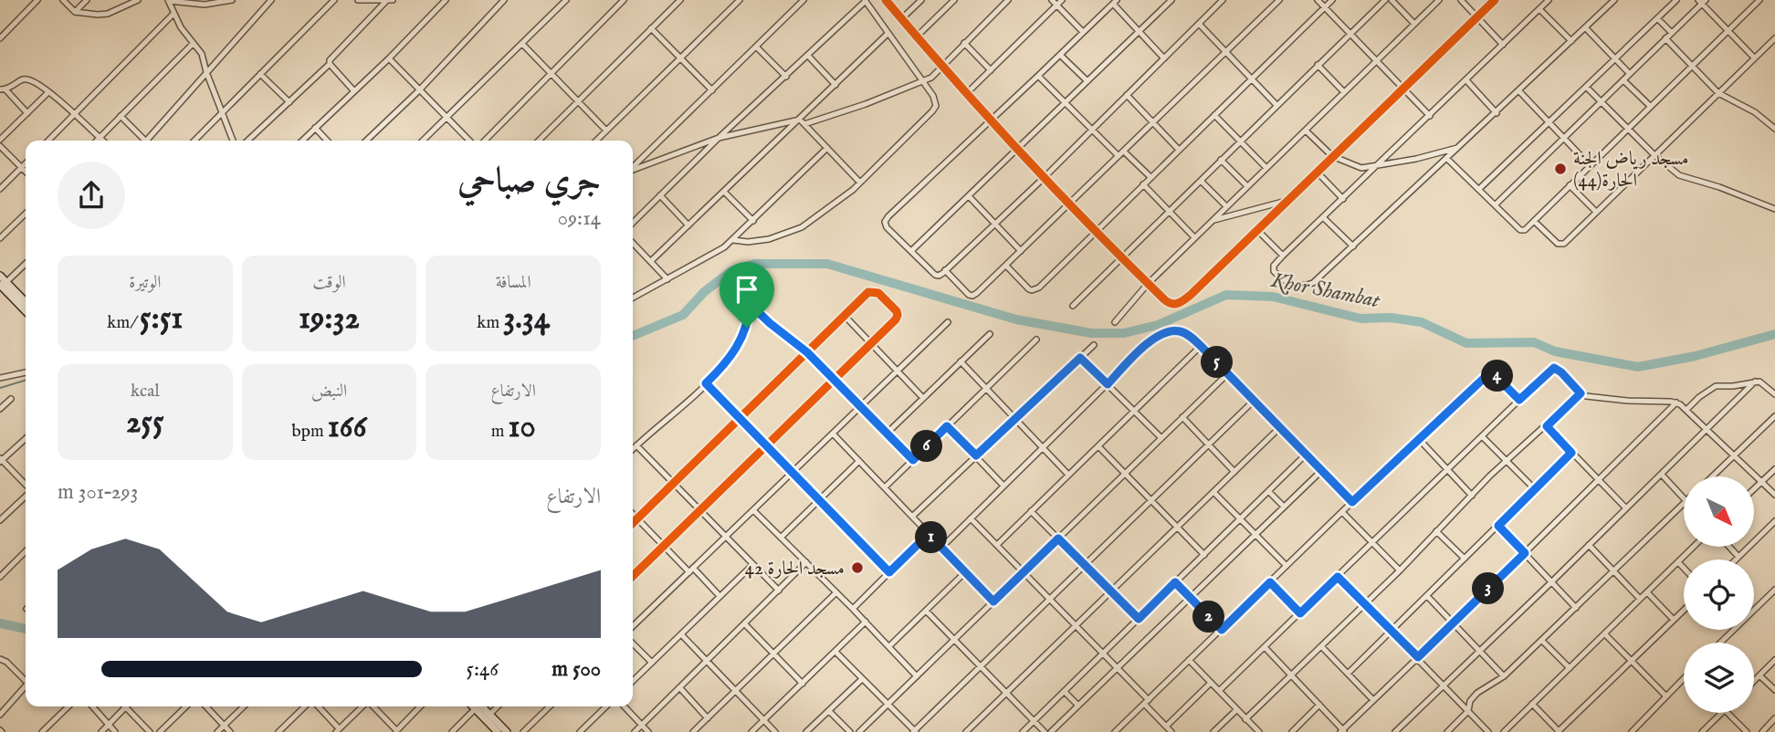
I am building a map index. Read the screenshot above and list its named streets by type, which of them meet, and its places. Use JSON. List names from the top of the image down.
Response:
{
  "water": ["Khor Shambat"],
  "places": ["مسجد رياض الجنة الحارة(44)", "مسجد الحارة 42"],
  "north": "bottom right",
  "page": {
    "heading": ["جري صباحي", "09:14"],
    "stats": [
      ["المسافة", "3.34 km"],
      ["الوقت", "19:32"],
      ["الوتيرة", "5:51 /km"],
      ["الارتفاع", "10 m"],
      ["النبض", "166 bpm"],
      ["kcal", "255"]
    ],
    "pins": [
      "5",
      "4",
      "6",
      "1",
      "3",
      "2"
    ],
    "chart": ["الارتفاع", "293–301 m"],
    "list": [
      {
        "name": "500 m",
        "note": "5:46"
      }
    ]
  }
}
